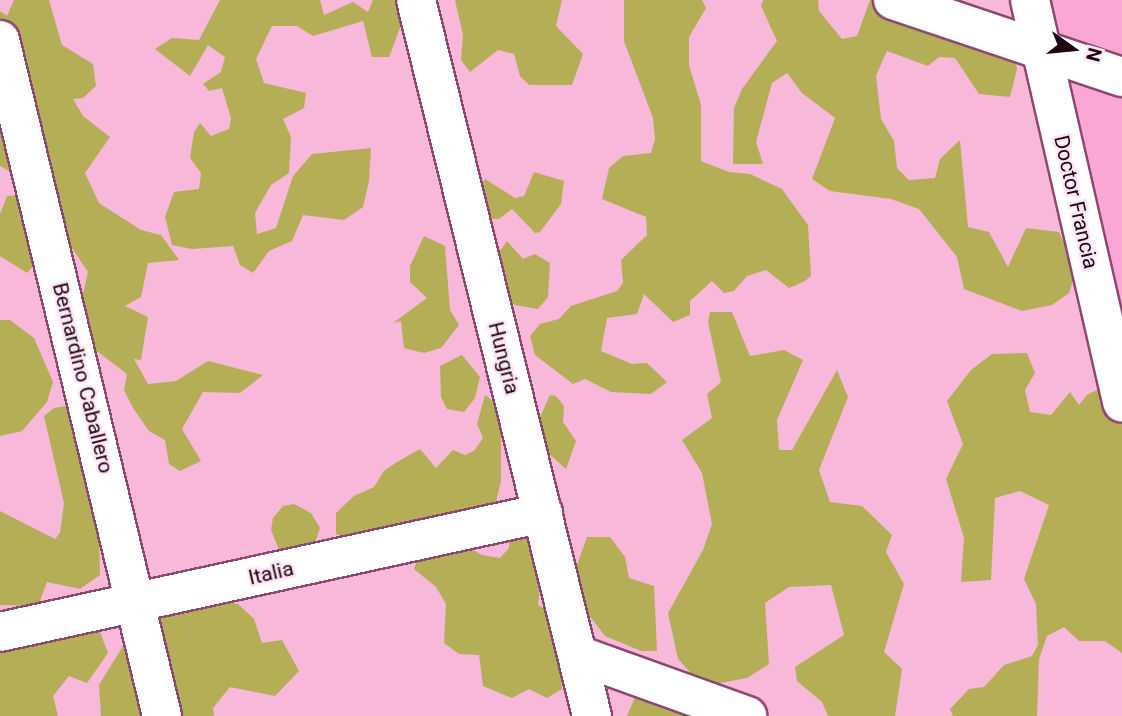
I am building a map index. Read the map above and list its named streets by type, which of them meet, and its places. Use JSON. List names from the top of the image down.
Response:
{
  "streets": {
    "street": [
      "Doctor Francia",
      "Hungria",
      "Bernardino Caballero",
      "Italia"
    ]
  },
  "crossings": [
    ["Hungria", "Italia"],
    ["Bernardino Caballero", "Italia"]
  ],
  "north": "right"
}
